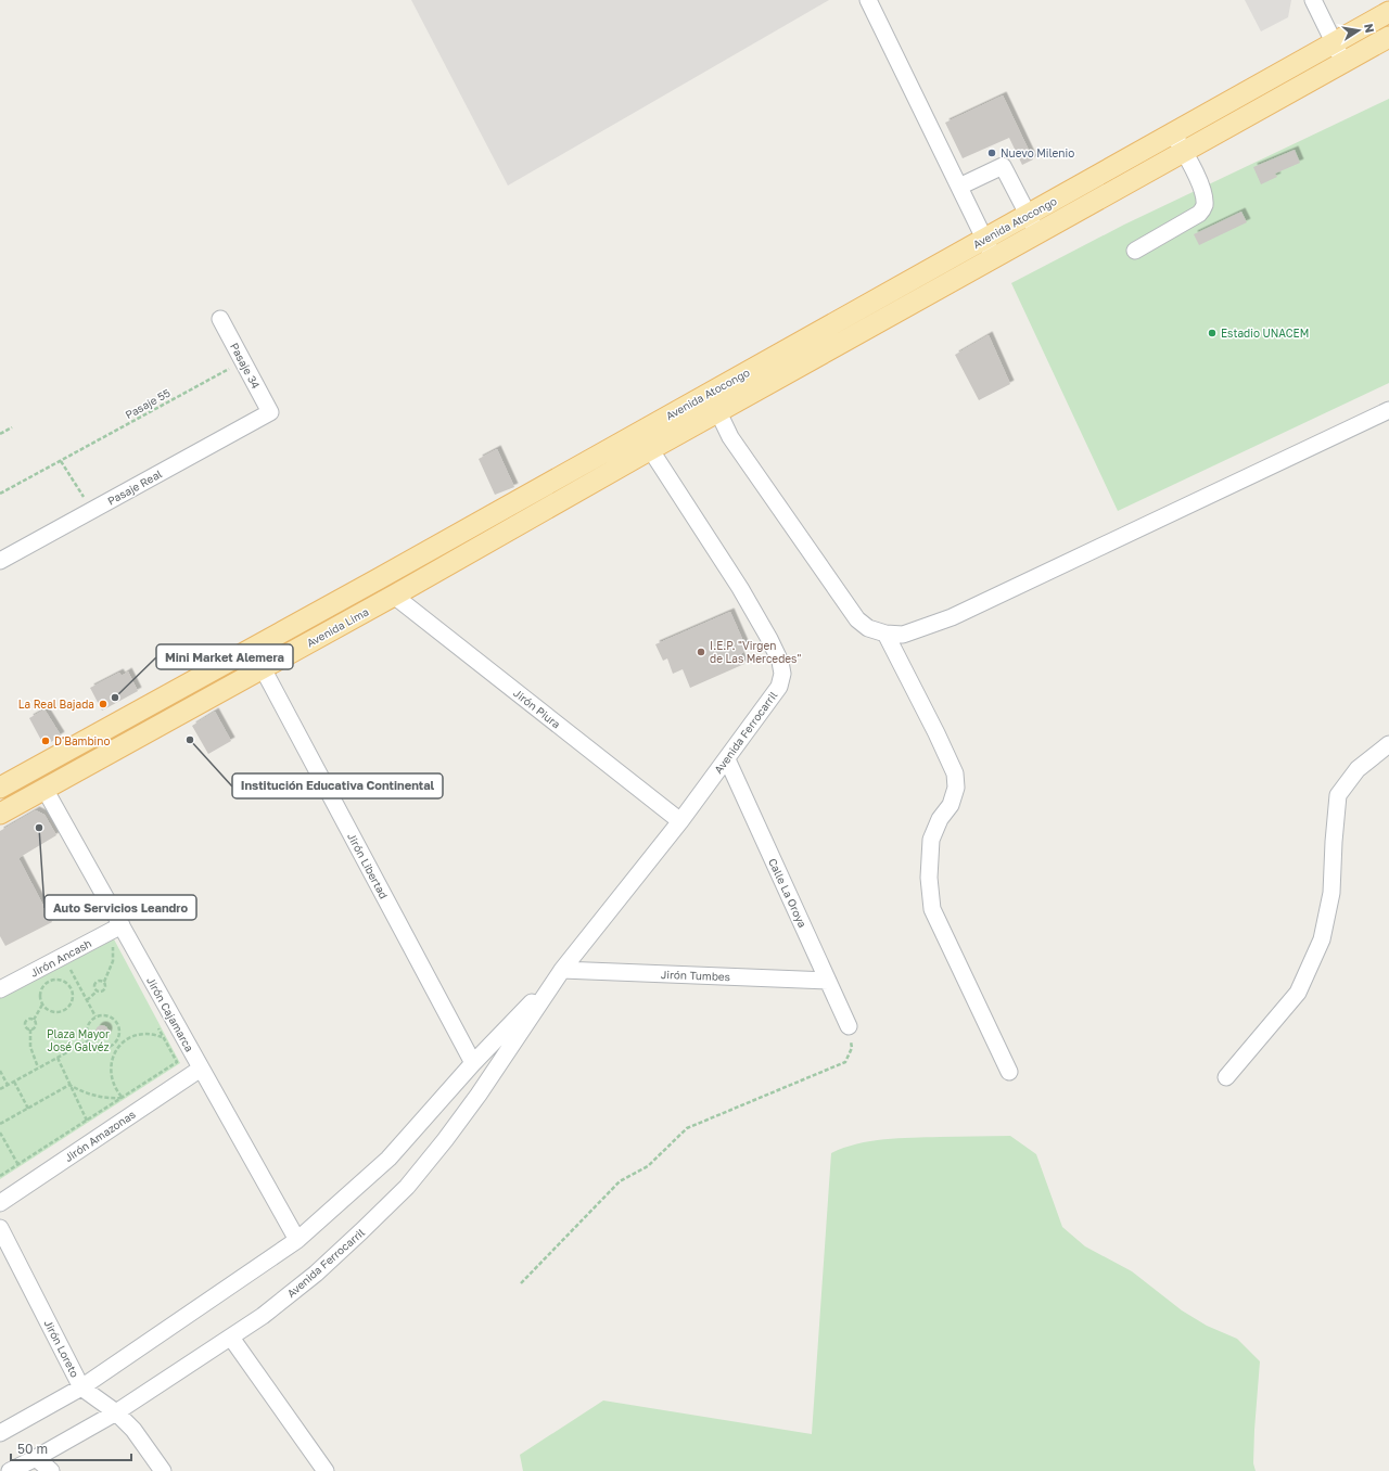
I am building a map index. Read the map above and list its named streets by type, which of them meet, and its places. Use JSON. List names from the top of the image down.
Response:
{
  "streets": {
    "main road": ["Avenida Atocongo", "Avenida Lima"],
    "street": [
      "Pasaje 34",
      "Pasaje Real",
      "Jirón Piura",
      "Avenida Ferrocarril",
      "Jirón Libertad",
      "Calle La Oroya",
      "Jirón Ancash",
      "Jirón Tumbes",
      "Jirón Cajamarca",
      "Jirón Amazonas",
      "Jirón Loreto"
    ],
    "path": ["Pasaje 55"]
  },
  "crossings": [
    ["Avenida Atocongo", "Avenida Lima"],
    ["Avenida Atocongo", "Avenida Ferrocarril"],
    ["Pasaje 34", "Pasaje 55"],
    ["Pasaje 34", "Pasaje Real"],
    ["Avenida Lima", "Jirón Piura"],
    ["Avenida Lima", "Avenida Ferrocarril"],
    ["Avenida Lima", "Jirón Libertad"],
    ["Avenida Lima", "Jirón Cajamarca"],
    ["Jirón Piura", "Avenida Ferrocarril"],
    ["Avenida Ferrocarril", "Jirón Libertad"],
    ["Avenida Ferrocarril", "Calle La Oroya"],
    ["Avenida Ferrocarril", "Jirón Tumbes"],
    ["Avenida Ferrocarril", "Jirón Cajamarca"],
    ["Avenida Ferrocarril", "Jirón Loreto"],
    ["Calle La Oroya", "Jirón Tumbes"],
    ["Jirón Ancash", "Jirón Cajamarca"],
    ["Jirón Cajamarca", "Jirón Amazonas"]
  ],
  "parks": ["Plaza Mayor José Galvéz"],
  "places": [
    "Nuevo Milenio",
    "Estadio UNACEM",
    "I.E.P. \"Virgen de Las Mercedes\"",
    "Mini Market Alemera",
    "La Real Bajada",
    "Institución Educativa Continental",
    "D'Bambino",
    "Auto Servicios Leandro"
  ],
  "scale_bar": "50 m",
  "north": "right"
}
